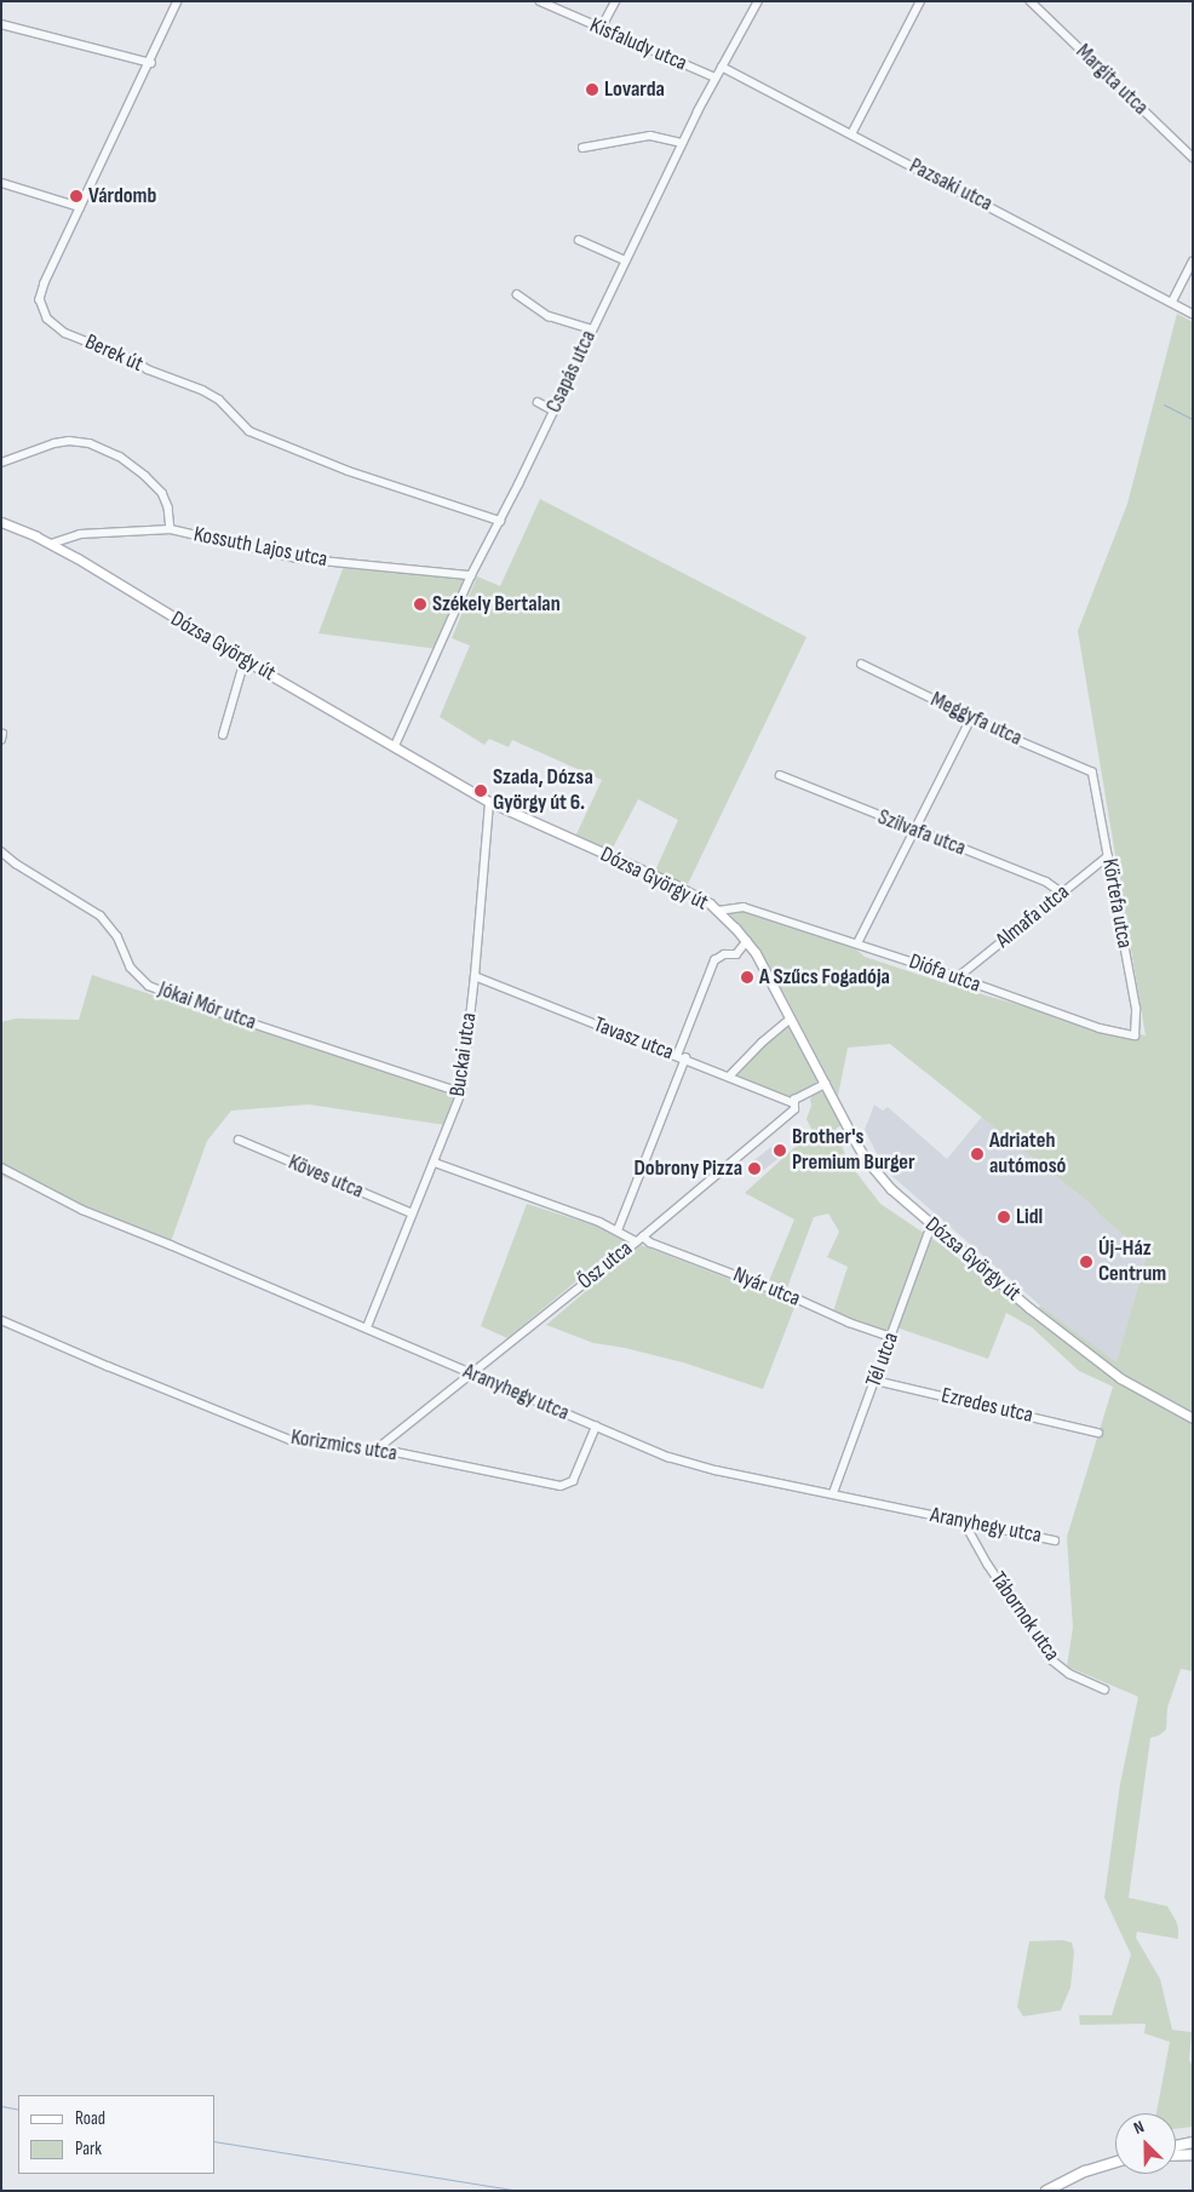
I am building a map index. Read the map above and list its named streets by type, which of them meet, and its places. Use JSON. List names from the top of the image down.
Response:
{
  "streets": {
    "main road": ["Dózsa György út"],
    "street": [
      "Kisfaludy utca",
      "Margita utca",
      "Pazsaki utca",
      "Berek út",
      "Csapás utca",
      "Kossuth Lajos utca",
      "Meggyfa utca",
      "Szilvafa utca",
      "Körtefa utca",
      "Almafa utca",
      "Diófa utca",
      "Jókai Mór utca",
      "Tavasz utca",
      "Buckai utca",
      "Köves utca",
      "Ősz utca",
      "Nyár utca",
      "Tél utca",
      "Aranyhegy utca",
      "Ezredes utca",
      "Korizmics utca",
      "Tábornok utca"
    ]
  },
  "crossings": [
    ["Kisfaludy utca", "Csapás utca"],
    ["Pazsaki utca", "Csapás utca"],
    ["Berek út", "Csapás utca"],
    ["Csapás utca", "Kossuth Lajos utca"],
    ["Csapás utca", "Dózsa György út"],
    ["Kossuth Lajos utca", "Dózsa György út"],
    ["Dózsa György út", "Diófa utca"],
    ["Dózsa György út", "Buckai utca"],
    ["Dózsa György út", "Ősz utca"],
    ["Dózsa György út", "Tél utca"],
    ["Meggyfa utca", "Körtefa utca"],
    ["Szilvafa utca", "Almafa utca"],
    ["Körtefa utca", "Almafa utca"],
    ["Körtefa utca", "Diófa utca"],
    ["Almafa utca", "Diófa utca"],
    ["Jókai Mór utca", "Buckai utca"],
    ["Tavasz utca", "Buckai utca"],
    ["Tavasz utca", "Ősz utca"],
    ["Buckai utca", "Köves utca"],
    ["Buckai utca", "Nyár utca"],
    ["Buckai utca", "Aranyhegy utca"],
    ["Ősz utca", "Nyár utca"],
    ["Ősz utca", "Aranyhegy utca"],
    ["Ősz utca", "Korizmics utca"],
    ["Nyár utca", "Tél utca"],
    ["Tél utca", "Aranyhegy utca"],
    ["Tél utca", "Ezredes utca"],
    ["Aranyhegy utca", "Korizmics utca"],
    ["Aranyhegy utca", "Tábornok utca"]
  ],
  "places": [
    "Lovarda",
    "Várdomb",
    "Székely Bertalan",
    "Szada, Dózsa György út 6.",
    "A Szűcs Fogadója",
    "Brother's Premium Burger",
    "Adriateh autómosó",
    "Dobrony Pizza",
    "Lidl",
    "Új-Ház Centrum"
  ],
  "legend": ["Road", "Park"],
  "north": "top left"
}
